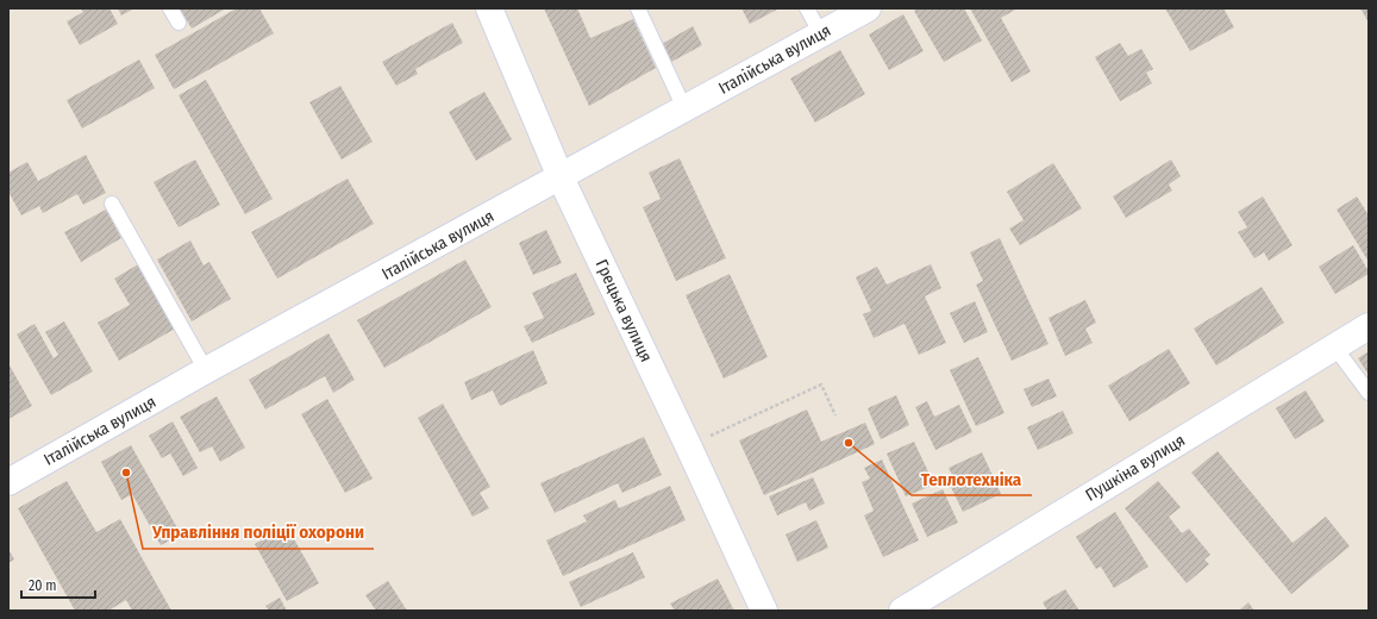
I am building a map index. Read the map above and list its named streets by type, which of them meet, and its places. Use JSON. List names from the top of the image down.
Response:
{
  "streets": {
    "street": ["Італійська вулиця", "Грецька вулиця", "Пушкіна вулиця"]
  },
  "crossings": [
    ["Італійська вулиця", "Грецька вулиця"]
  ],
  "places": ["Теплотехніка", "Управління поліції охорони"],
  "scale_bar": "20 m"
}
